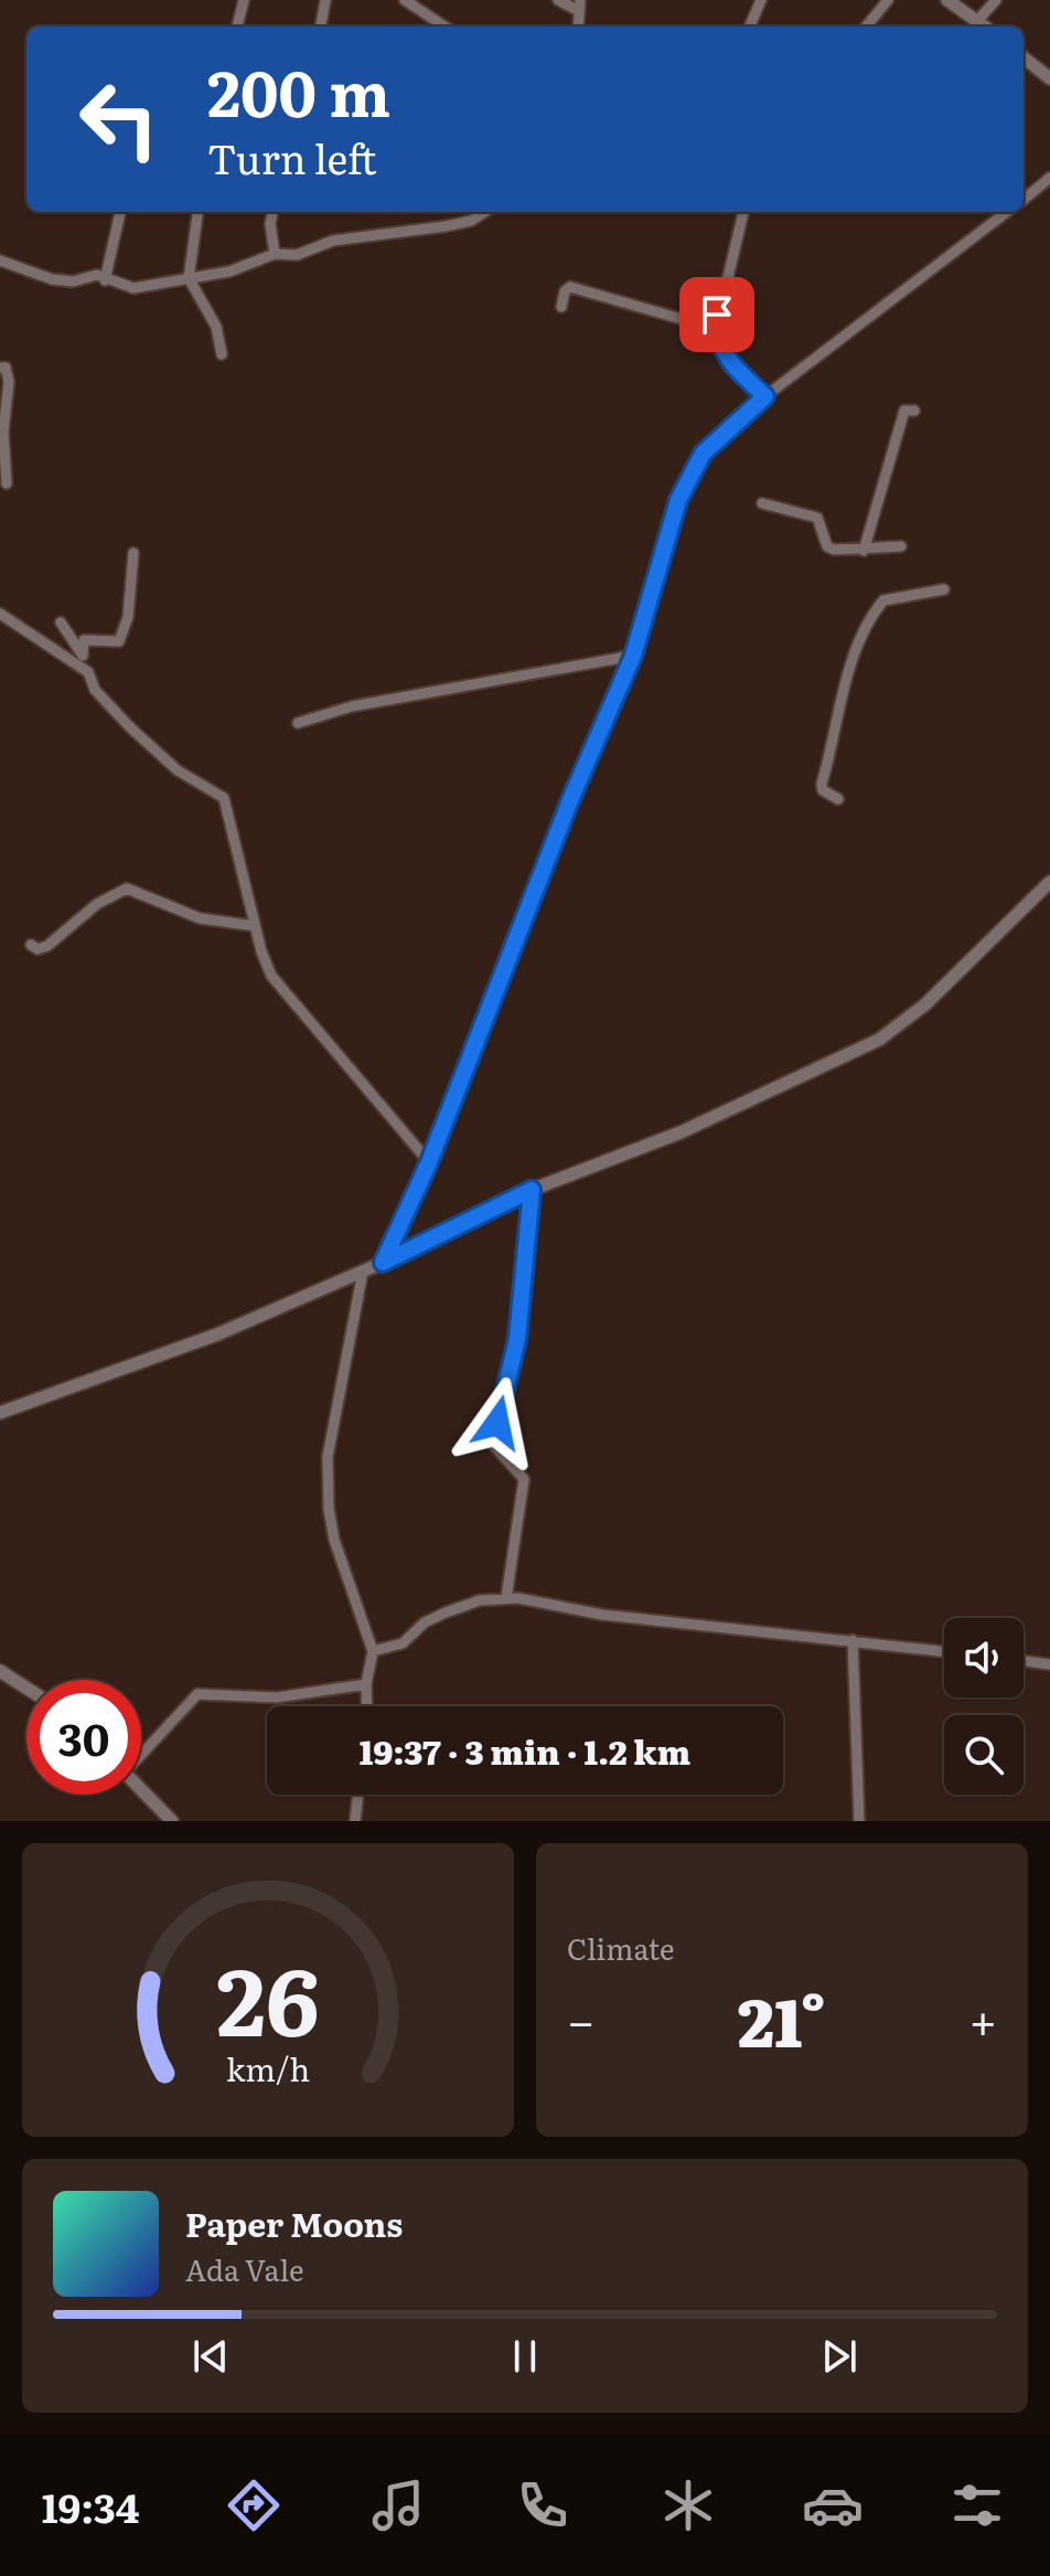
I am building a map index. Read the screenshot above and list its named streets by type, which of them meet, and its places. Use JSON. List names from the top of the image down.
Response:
{
  "page": {
    "turn": ["200 m", "Turn left"],
    "limit": "30",
    "trip": "19:37 · 3 min · 1.2 km",
    "tile": "Climate",
    "heat": ["−", "21°", "+"],
    "song": ["Paper Moons", "Ada Vale"],
    "tabs": "19:34",
    "gauge": ["26", "km/h"]
  }
}
